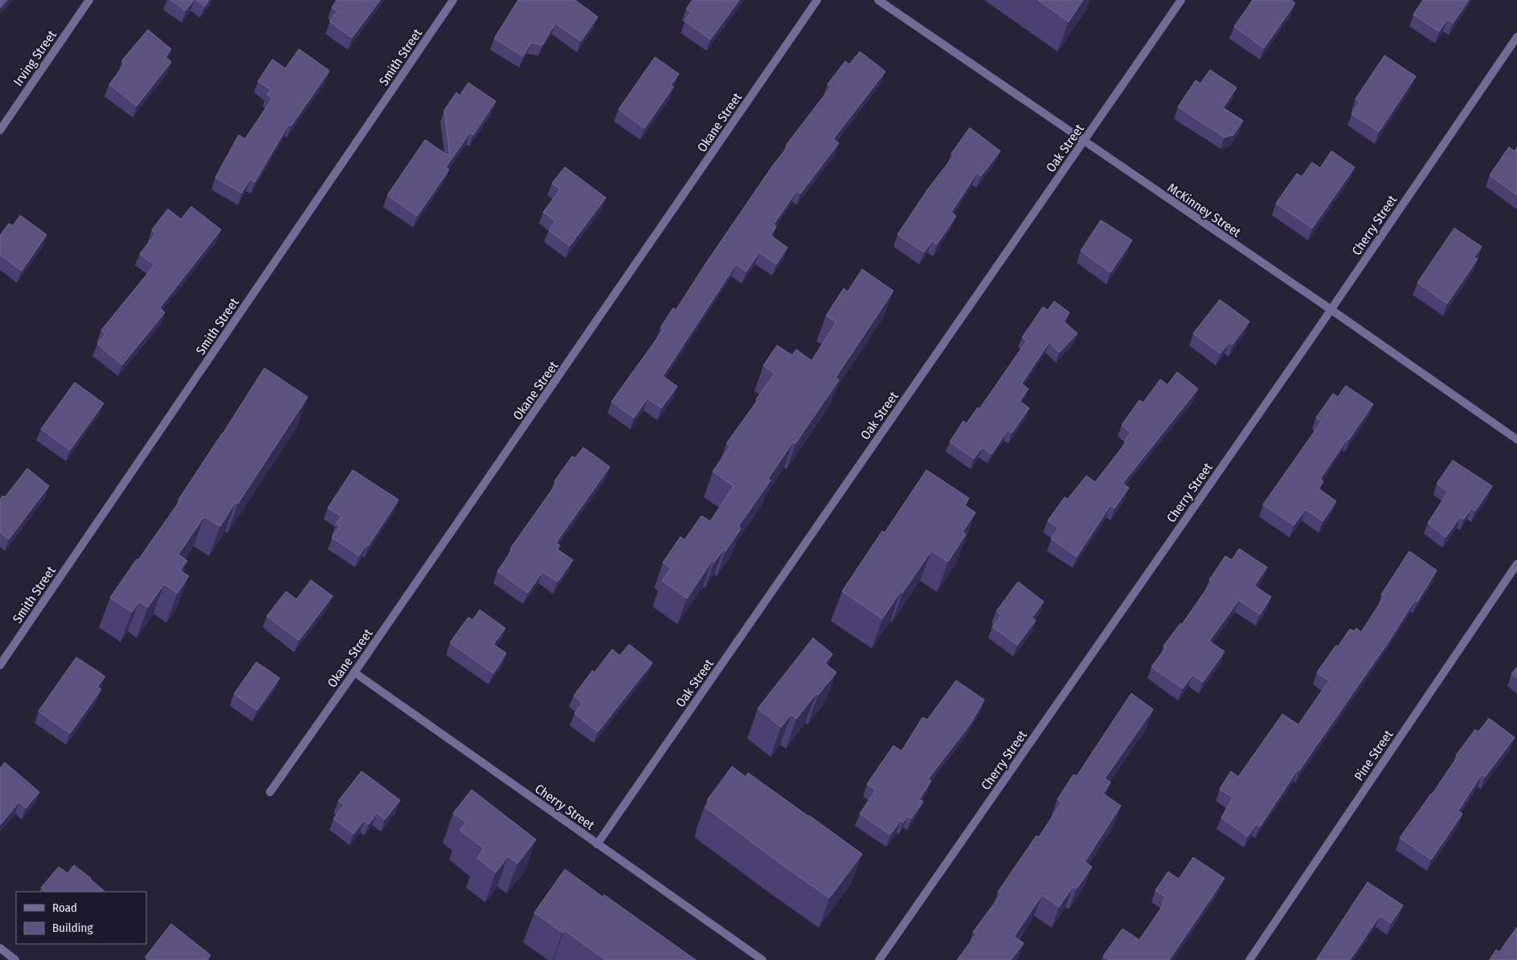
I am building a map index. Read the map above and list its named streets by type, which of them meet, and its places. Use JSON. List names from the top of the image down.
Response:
{
  "streets": {
    "street": [
      "Smith Street",
      "Irving Street",
      "Okane Street",
      "Oak Street",
      "McKinney Street",
      "Cherry Street",
      "Pine Street"
    ]
  },
  "crossings": [
    ["Okane Street", "Cherry Street"],
    ["Oak Street", "McKinney Street"],
    ["Oak Street", "Cherry Street"],
    ["McKinney Street", "Cherry Street"]
  ],
  "legend": ["Road", "Building"]
}
